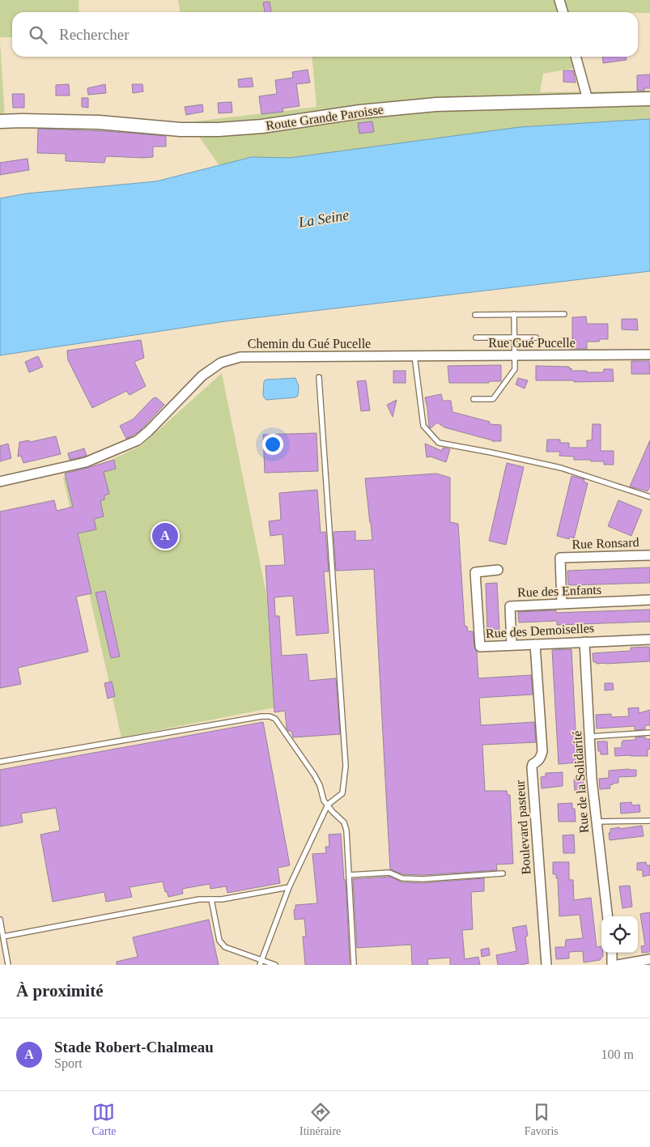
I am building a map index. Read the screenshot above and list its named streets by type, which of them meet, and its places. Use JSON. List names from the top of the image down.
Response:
{
  "streets": {
    "main road": ["Route Grande Paroisse"],
    "street": [
      "Rue Gué Pucelle",
      "Chemin du Gué Pucelle",
      "Rue Ronsard",
      "Rue des Enfants",
      "Rue des Demoiselles",
      "Rue de la Solidarité",
      "Boulevard pasteur"
    ]
  },
  "crossings": [
    ["Rue Gué Pucelle", "Chemin du Gué Pucelle"],
    ["Rue Ronsard", "Rue des Enfants"],
    ["Rue des Enfants", "Rue des Demoiselles"],
    ["Rue des Demoiselles", "Rue de la Solidarité"],
    ["Rue des Demoiselles", "Boulevard pasteur"]
  ],
  "water": ["La Seine"],
  "page": {
    "search": "Rechercher",
    "pins": "A",
    "heading": "À proximité",
    "list": [
      {
        "mark": "A",
        "name": "Stade Robert-Chalmeau",
        "note": "Sport",
        "value": "100 m"
      }
    ],
    "nav": ["Carte", "Itinéraire", "Favoris"]
  }
}
